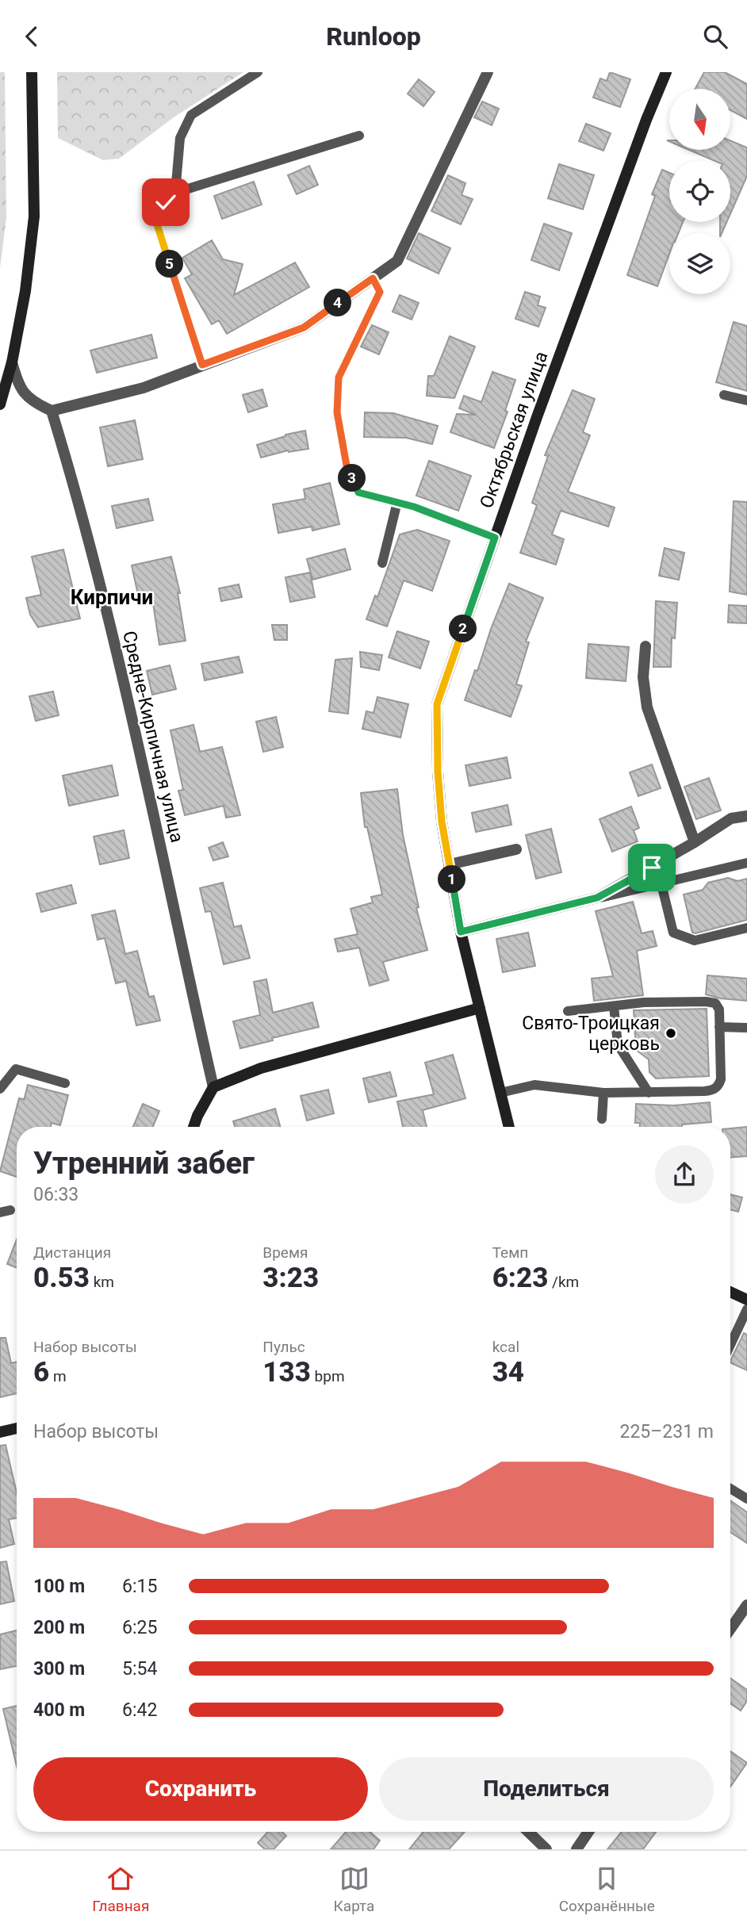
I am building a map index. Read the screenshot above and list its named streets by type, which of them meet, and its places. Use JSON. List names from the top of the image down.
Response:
{
  "streets": {
    "street": ["Октябрьская улица", "Средне-Кирпичная улица"]
  },
  "districts": ["Кирпичи"],
  "places": ["Свято-Троицкая церковь"],
  "north": "bottom",
  "page": {
    "header": "Runloop",
    "pins": [
      "5",
      "4",
      "3",
      "2",
      "1"
    ],
    "heading": ["Утренний забег", "06:33"],
    "stats": [
      ["Дистанция", "0.53 km"],
      ["Время", "3:23"],
      ["Темп", "6:23 /km"],
      ["Набор высоты", "6 m"],
      ["Пульс", "133 bpm"],
      ["kcal", "34"]
    ],
    "chart": ["Набор высоты", "225–231 m"],
    "list": [
      {
        "name": "100 m",
        "note": "6:15"
      },
      {
        "name": "200 m",
        "note": "6:25"
      },
      {
        "name": "300 m",
        "note": "5:54"
      },
      {
        "name": "400 m",
        "note": "6:42"
      }
    ],
    "buttons": ["Сохранить", "Поделиться"],
    "tabs": ["Главная", "Карта", "Сохранённые"]
  }
}
